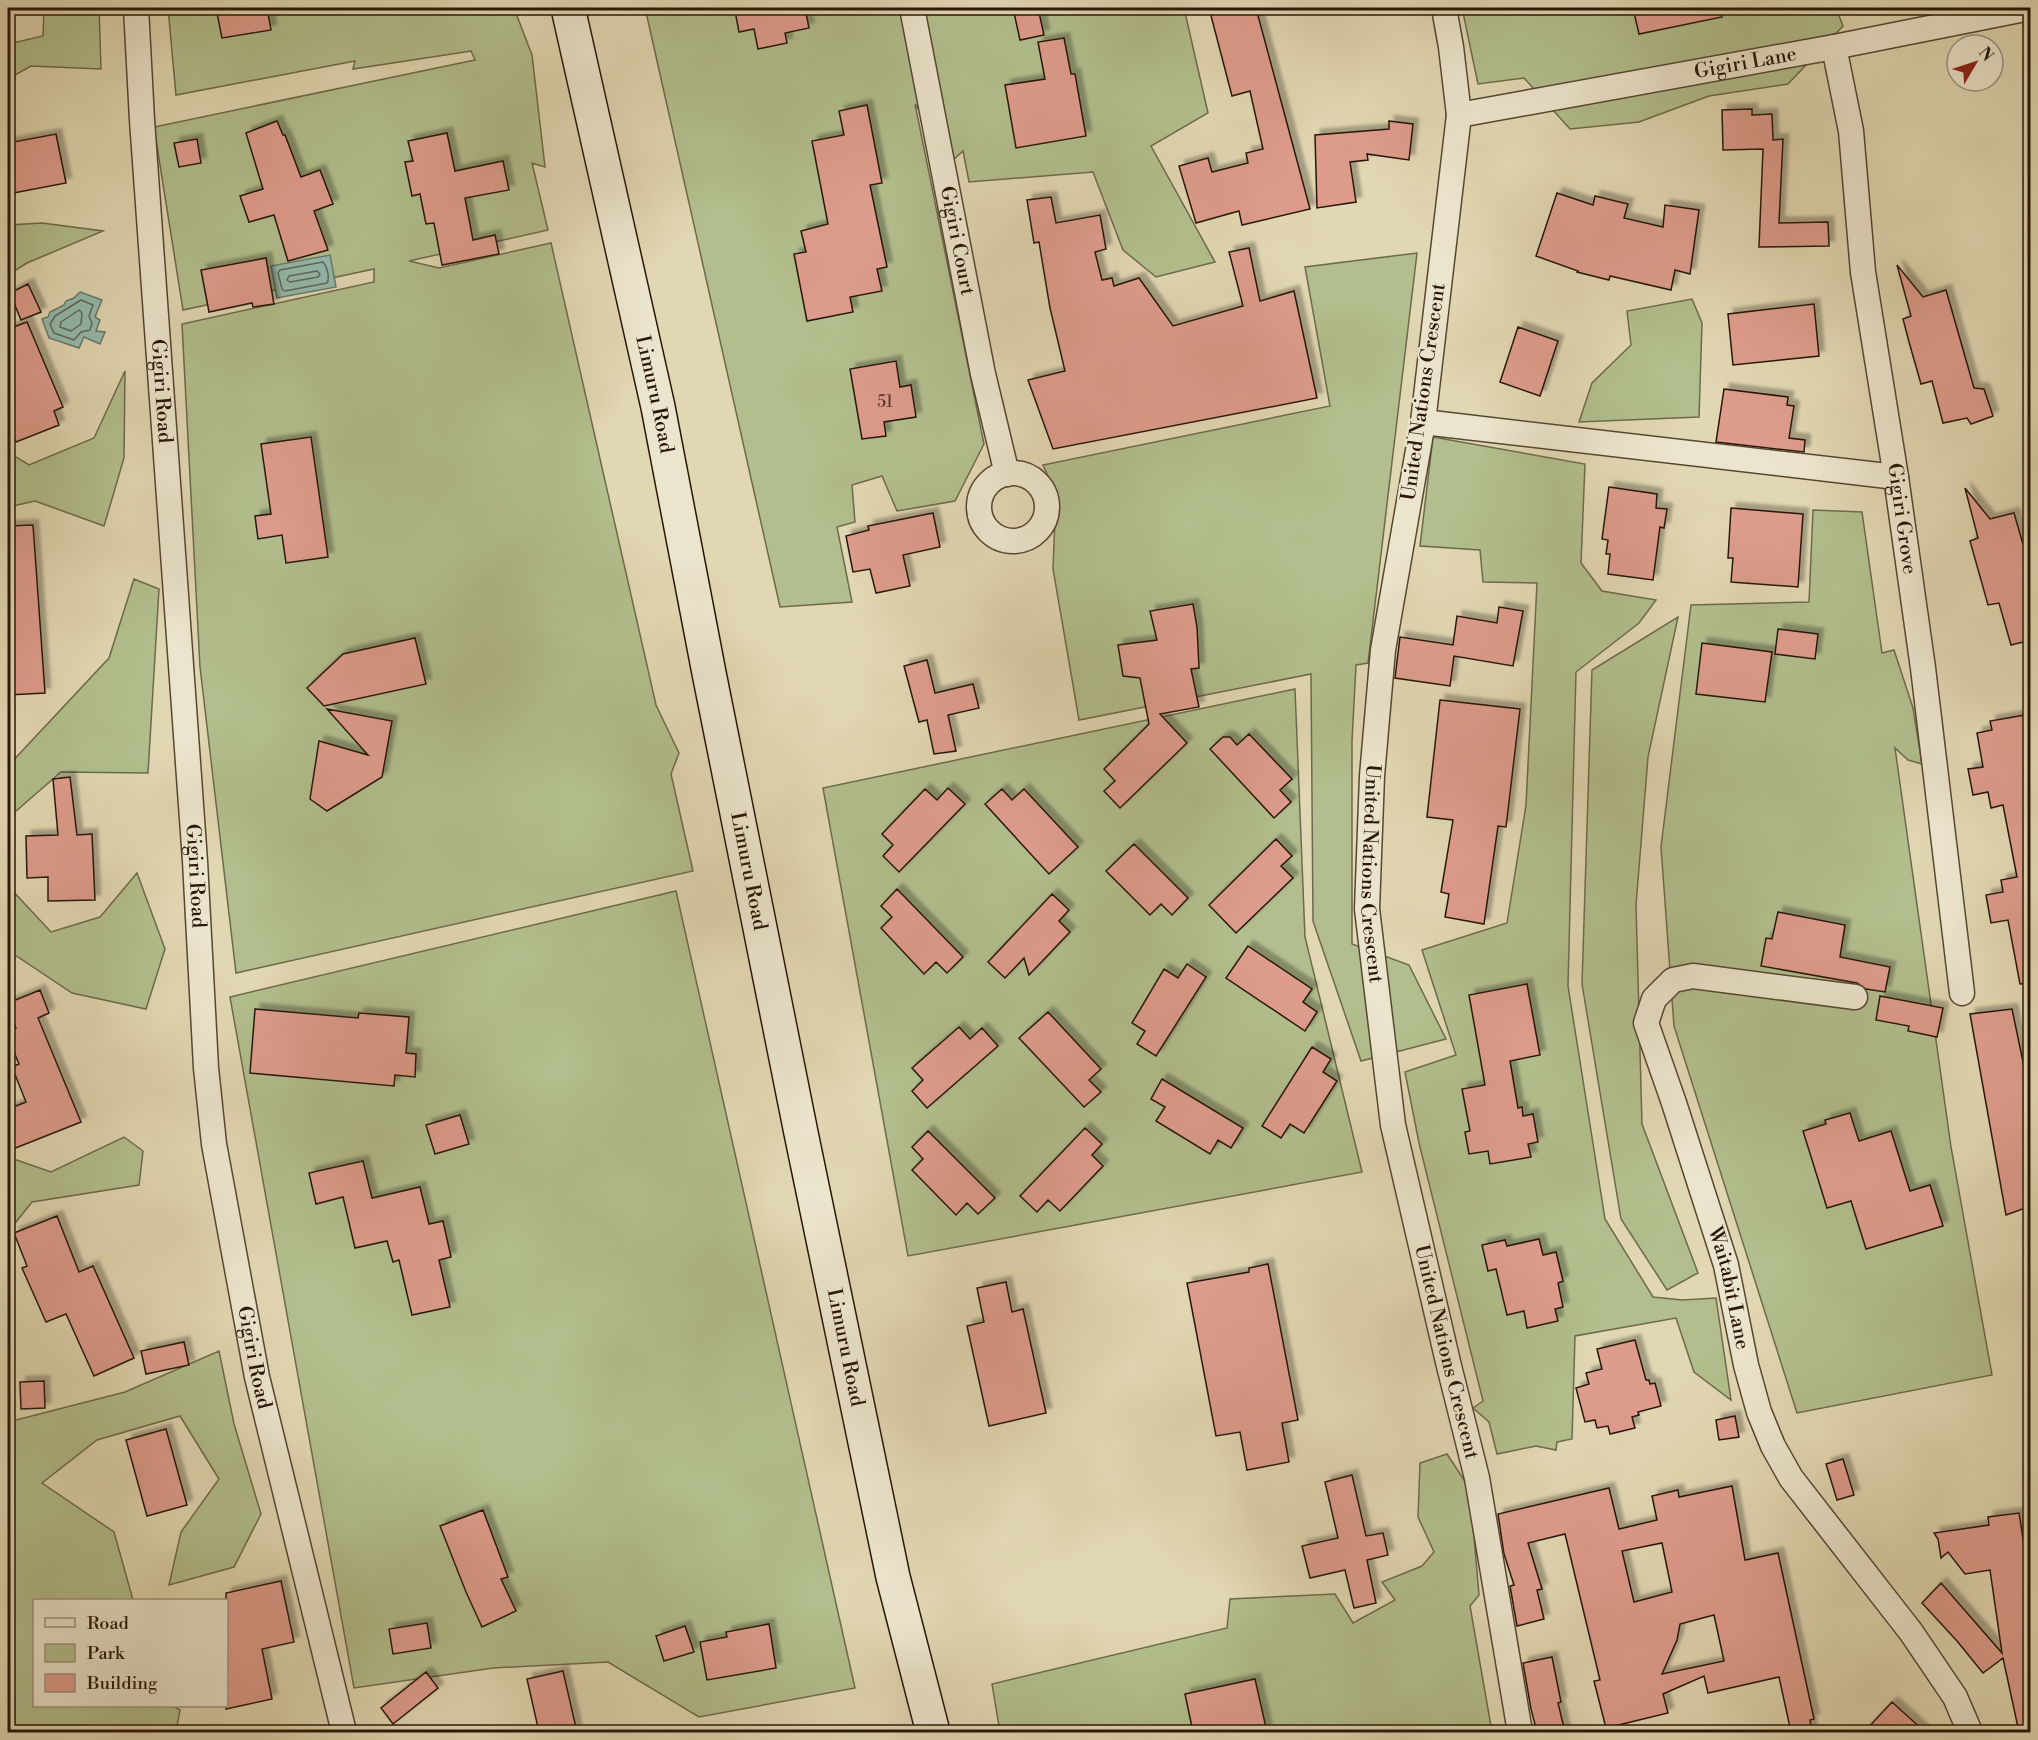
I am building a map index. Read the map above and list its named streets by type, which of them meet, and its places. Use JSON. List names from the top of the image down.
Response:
{
  "streets": {
    "main road": ["Limuru Road"],
    "street": [
      "Gigiri Lane",
      "Gigiri Court",
      "Gigiri Road",
      "United Nations Crescent",
      "Gigiri Grove",
      "Waitabit Lane"
    ]
  },
  "crossings": [
    ["Gigiri Lane", "United Nations Crescent"],
    ["Gigiri Lane", "Gigiri Grove"]
  ],
  "house_numbers": ["51"],
  "legend": ["Road", "Park", "Building"],
  "north": "top right"
}
